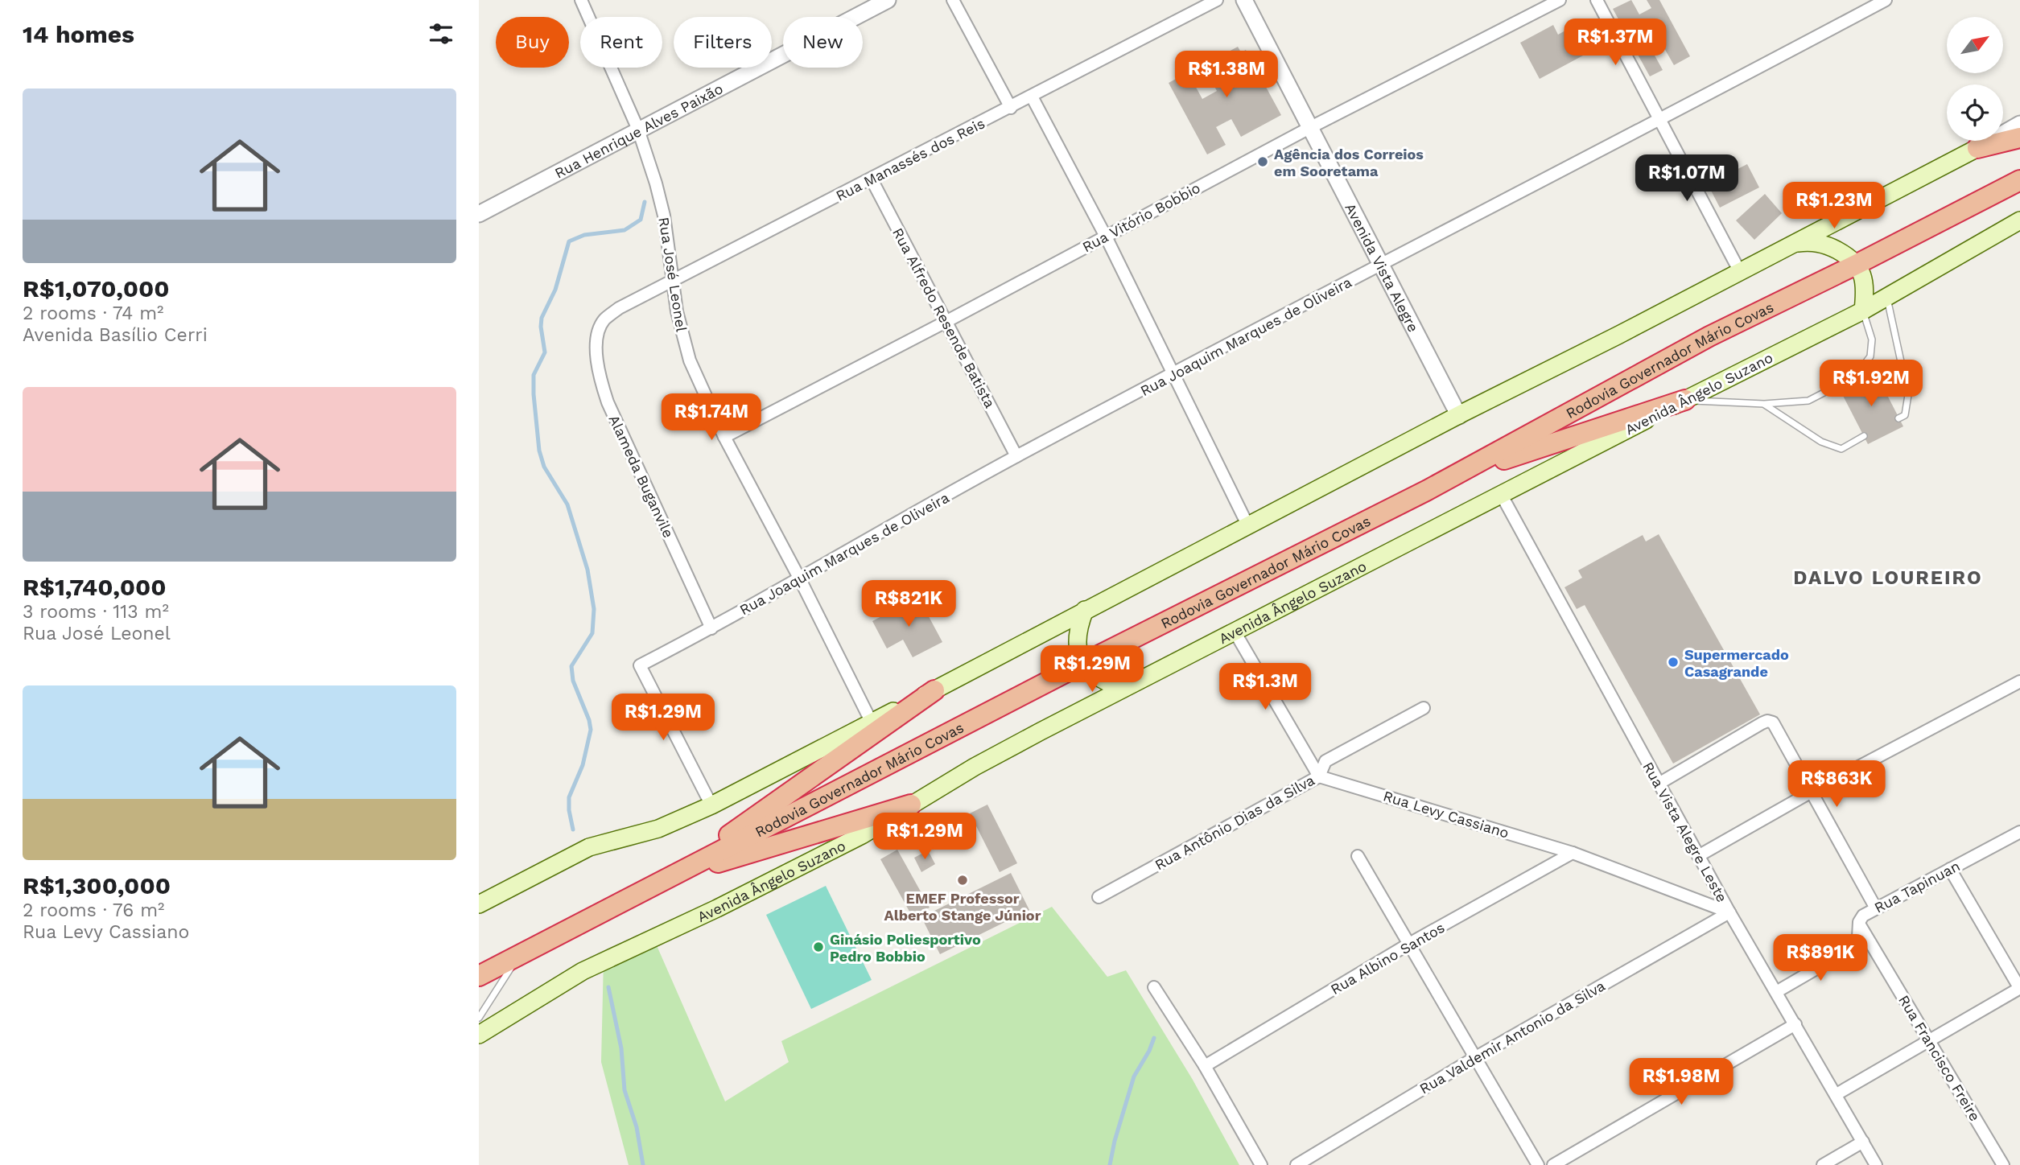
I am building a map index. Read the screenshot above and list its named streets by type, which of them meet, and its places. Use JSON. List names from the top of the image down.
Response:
{
  "streets": {
    "highway": ["Rodovia Governador Mário Covas"],
    "main road": ["Avenida Ângelo Suzano"],
    "street": [
      "Rua Henrique Alves Paixão",
      "Rua Manassés dos Reis",
      "Rua Vitório Bobbio",
      "Avenida Vista Alegre",
      "Rua José Leonel",
      "Rua Alfredo Resende Batista",
      "Rua Joaquim Marques de Oliveira",
      "Alameda Buganvile",
      "Rua Levy Cassiano",
      "Rua Antônio Dias da Silva",
      "Rua Vista Alegre Leste",
      "Rua Tapinuan",
      "Rua Albino Santos",
      "Rua Valdemir Antonio da Silva",
      "Rua Francisco Freire"
    ]
  },
  "crossings": [
    ["Rua Henrique Alves Paixão", "Rua José Leonel"],
    ["Rua Manassés dos Reis", "Rua José Leonel"],
    ["Rua Manassés dos Reis", "Rua Alfredo Resende Batista"],
    ["Rua Manassés dos Reis", "Alameda Buganvile"],
    ["Rua Vitório Bobbio", "Avenida Vista Alegre"],
    ["Rua Vitório Bobbio", "Rua José Leonel"],
    ["Rua Vitório Bobbio", "Rua Alfredo Resende Batista"],
    ["Avenida Vista Alegre", "Rua Joaquim Marques de Oliveira"],
    ["Rua José Leonel", "Rua Joaquim Marques de Oliveira"],
    ["Rua Alfredo Resende Batista", "Rua Joaquim Marques de Oliveira"],
    ["Rua Joaquim Marques de Oliveira", "Alameda Buganvile"],
    ["Avenida Ângelo Suzano", "Rua Vista Alegre Leste"],
    ["Rua Levy Cassiano", "Rua Antônio Dias da Silva"],
    ["Rua Levy Cassiano", "Rua Vista Alegre Leste"],
    ["Rua Levy Cassiano", "Rua Albino Santos"],
    ["Rua Levy Cassiano", "Rua Valdemir Antonio da Silva"],
    ["Rua Vista Alegre Leste", "Rua Tapinuan"],
    ["Rua Vista Alegre Leste", "Rua Valdemir Antonio da Silva"],
    ["Rua Tapinuan", "Rua Francisco Freire"]
  ],
  "districts": ["DALVO LOUREIRO"],
  "places": [
    "Agência dos Correios em Sooretama",
    "Supermercado Casagrande",
    "EMEF Professor Alberto Stange Júnior",
    "Ginásio Poliesportivo Pedro Bobbio"
  ],
  "north": "top right",
  "page": {
    "heading": "14 homes",
    "chip": [
      "Buy",
      "Rent",
      "Filters",
      "New"
    ],
    "price": [
      "R$1.37M",
      "R$1.38M",
      "R$1.07M",
      "R$1.23M",
      "R$1.92M",
      "R$1.74M",
      "R$821K",
      "R$1.29M",
      "R$1.3M",
      "R$1.29M",
      "R$863K",
      "R$1.29M",
      "R$891K",
      "R$1.98M"
    ],
    "list": [
      {
        "name": "R$1,070,000",
        "note": "2 rooms · 74 m² · Avenida Basílio Cerri"
      },
      {
        "name": "R$1,740,000",
        "note": "3 rooms · 113 m² · Rua José Leonel"
      },
      {
        "name": "R$1,300,000",
        "note": "2 rooms · 76 m² · Rua Levy Cassiano"
      }
    ]
  }
}
